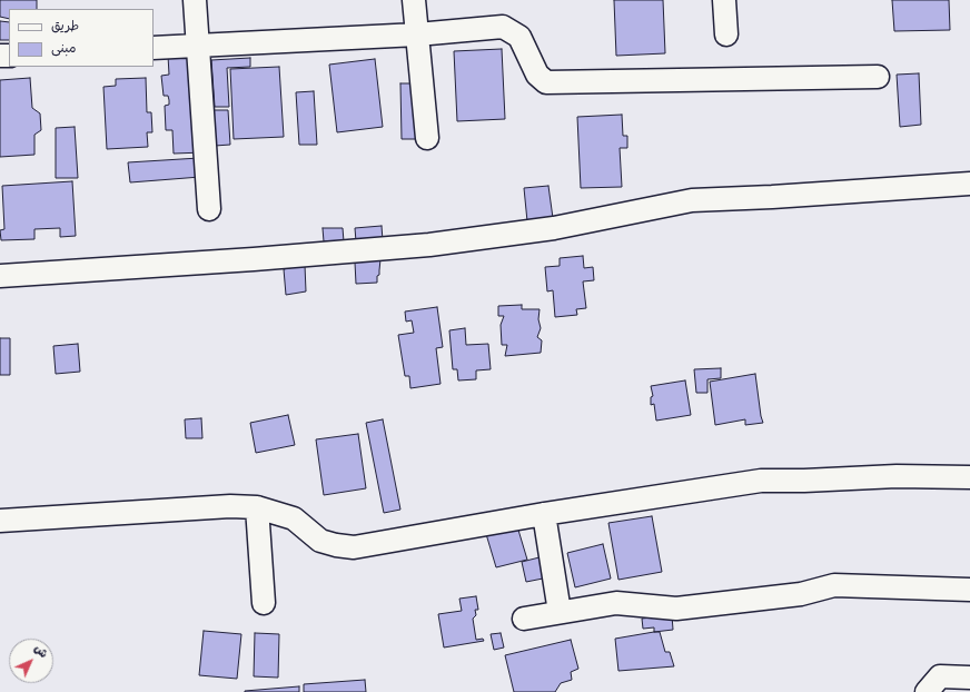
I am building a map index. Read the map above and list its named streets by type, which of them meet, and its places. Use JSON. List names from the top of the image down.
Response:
{
  "legend": ["طريق", "مبنى"],
  "north": "top right"
}
